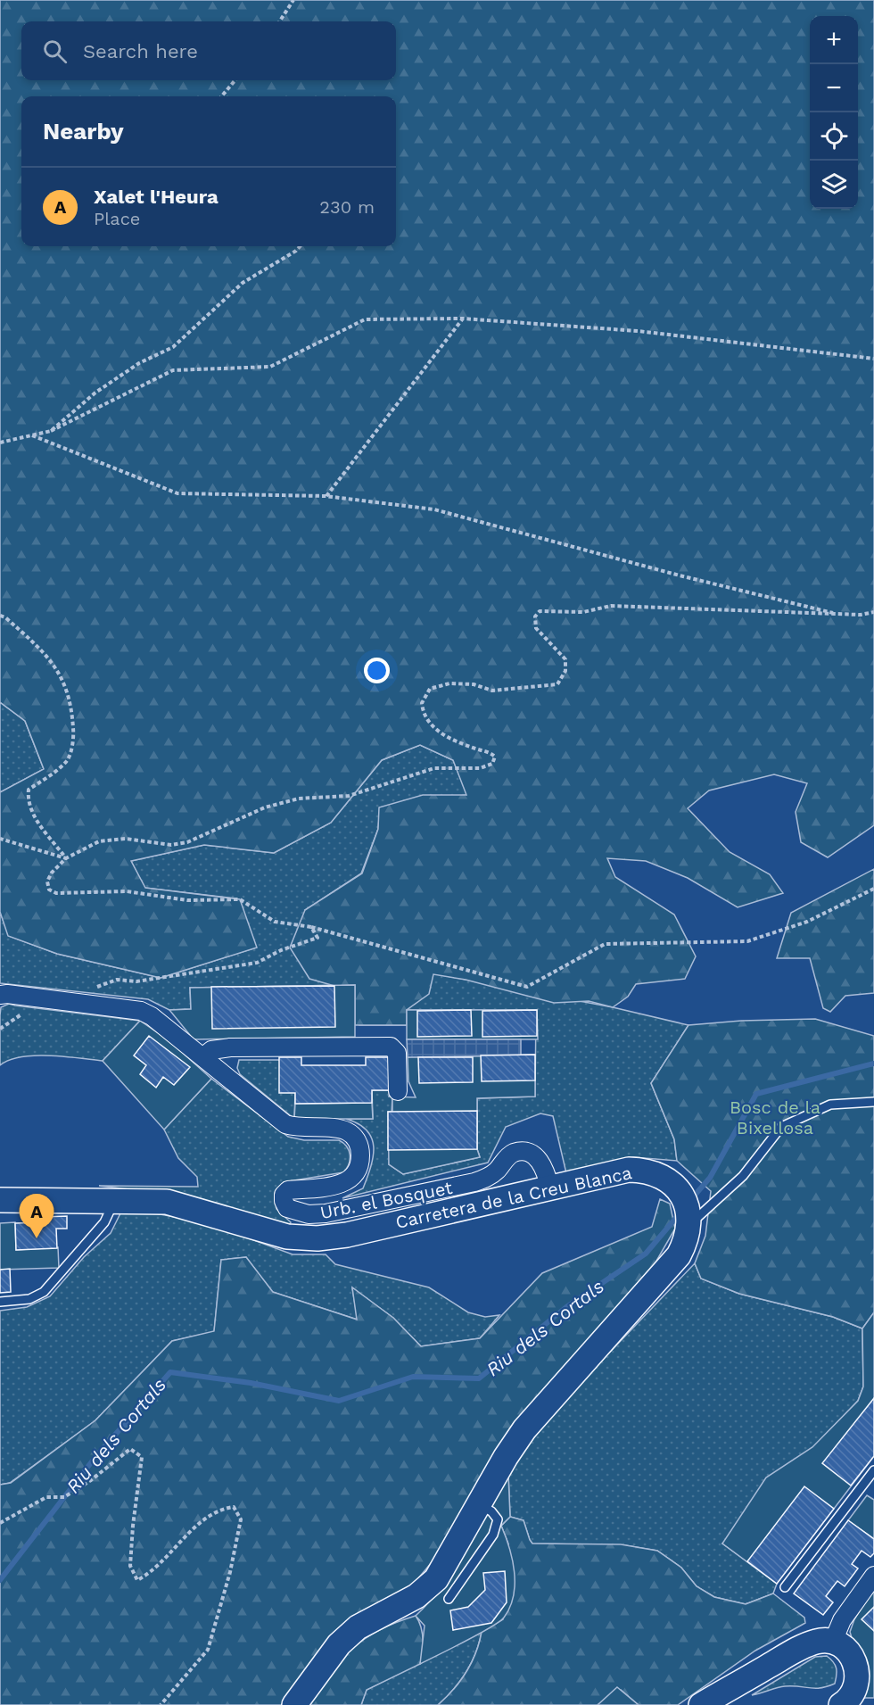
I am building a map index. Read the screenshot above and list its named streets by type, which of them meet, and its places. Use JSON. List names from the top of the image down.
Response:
{
  "streets": {
    "main road": ["Carretera de la Creu Blanca"],
    "street": ["Urb. el Bosquet"]
  },
  "crossings": [
    ["Carretera de la Creu Blanca", "Urb. el Bosquet"]
  ],
  "water": ["Riu dels Cortals"],
  "parks": ["Bosc de la Bixellosa"],
  "page": {
    "map_buttons": ["+", "−"],
    "search": "Search here",
    "heading": "Nearby",
    "list": [
      {
        "mark": "A",
        "name": "Xalet l'Heura",
        "note": "Place",
        "value": "230 m"
      }
    ],
    "pins": "A"
  }
}
